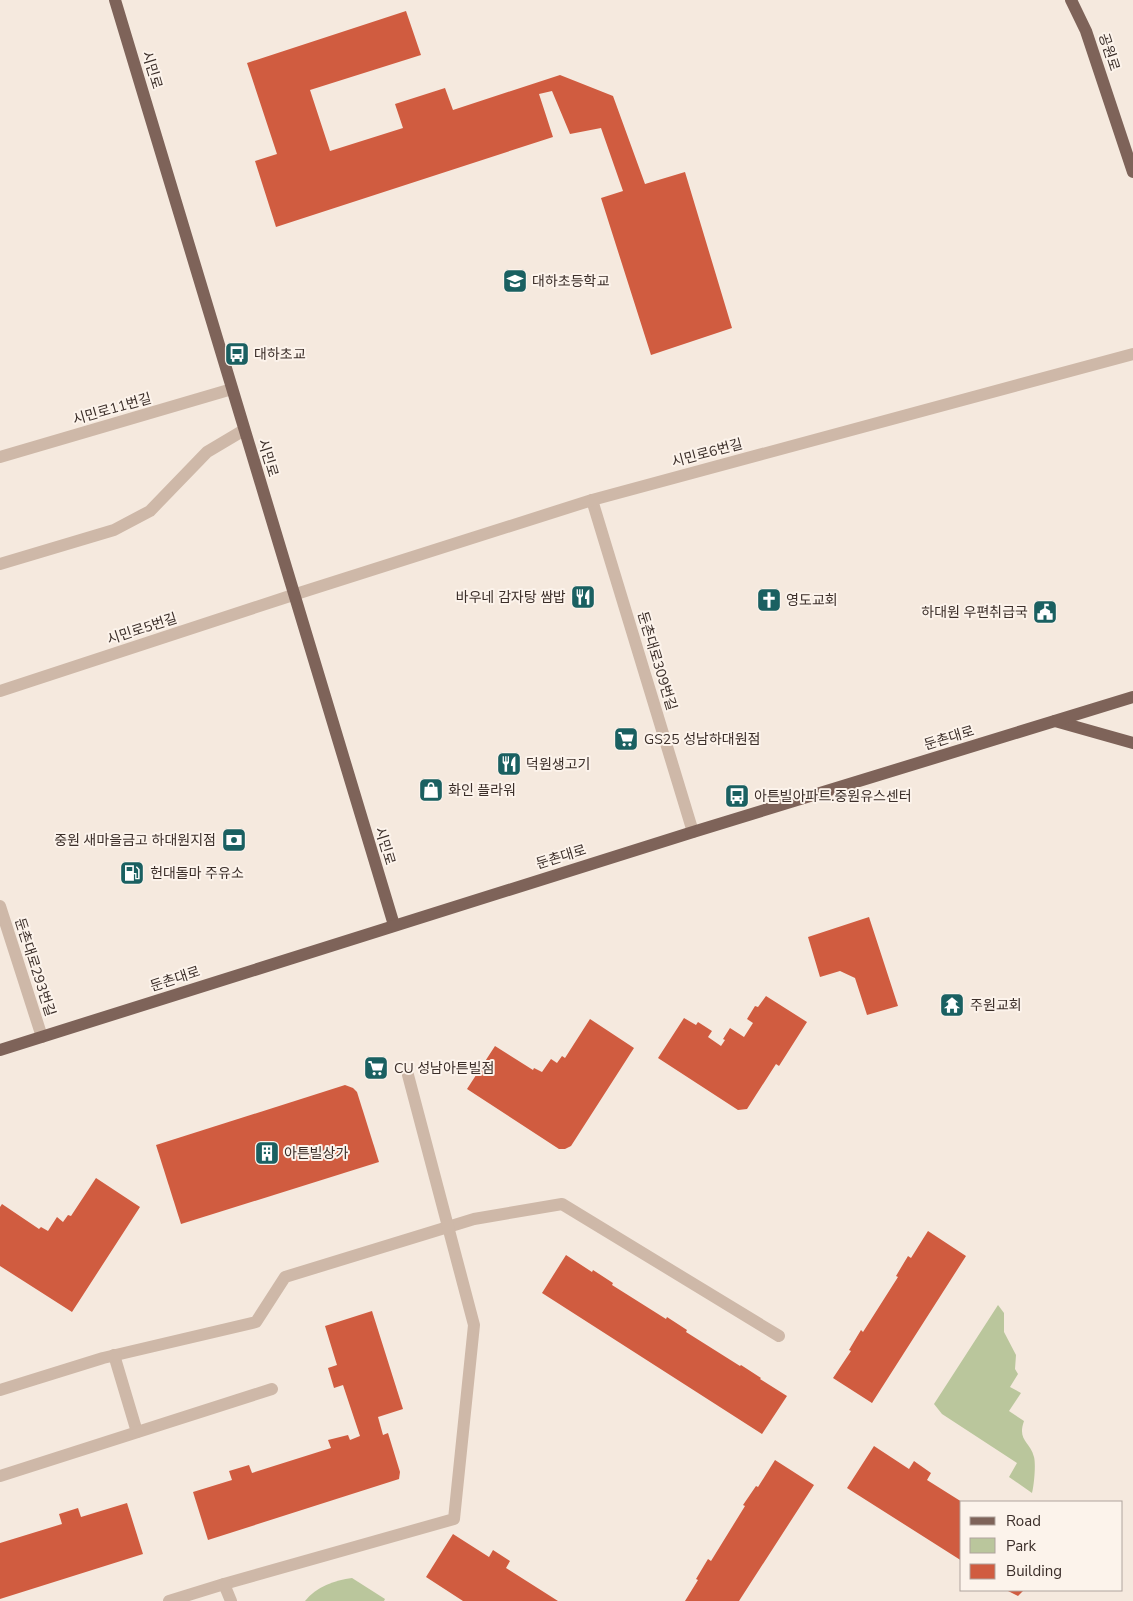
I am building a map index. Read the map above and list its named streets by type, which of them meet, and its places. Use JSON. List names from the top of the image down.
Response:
{
  "streets": {
    "main road": ["공원로", "시민로", "둔촌대로"],
    "street": [
      "시민로11번길",
      "시민로6번길",
      "시민로5번길",
      "둔촌대로309번길",
      "둔촌대로293번길"
    ]
  },
  "crossings": [
    ["시민로", "시민로11번길"],
    ["시민로", "시민로6번길"],
    ["시민로", "시민로5번길"],
    ["시민로", "둔촌대로"],
    ["시민로6번길", "시민로5번길"],
    ["시민로6번길", "둔촌대로309번길"],
    ["둔촌대로309번길", "둔촌대로"],
    ["둔촌대로", "둔촌대로293번길"]
  ],
  "places": {
    "school or university": ["대하초등학교"],
    "bus stop": ["대하초교", "아튼빌아파트.중원유스센터"],
    "restaurant": ["바우네 감자탕 쌈밥", "덕원생고기"],
    "church": ["영도교회"],
    "public building": ["하대원 우편취급국"],
    "supermarket": ["GS25 성남하대원점", "CU 성남아튼빌점"],
    "shop": ["화인 플라워"],
    "bank": ["중원 새마을금고 하대원지점"],
    "fuel station": ["헌대돌마 주유소"],
    "temple": ["주원교회"],
    "building": ["아튼빌상가"]
  },
  "legend": ["Road", "Park", "Building"]
}
